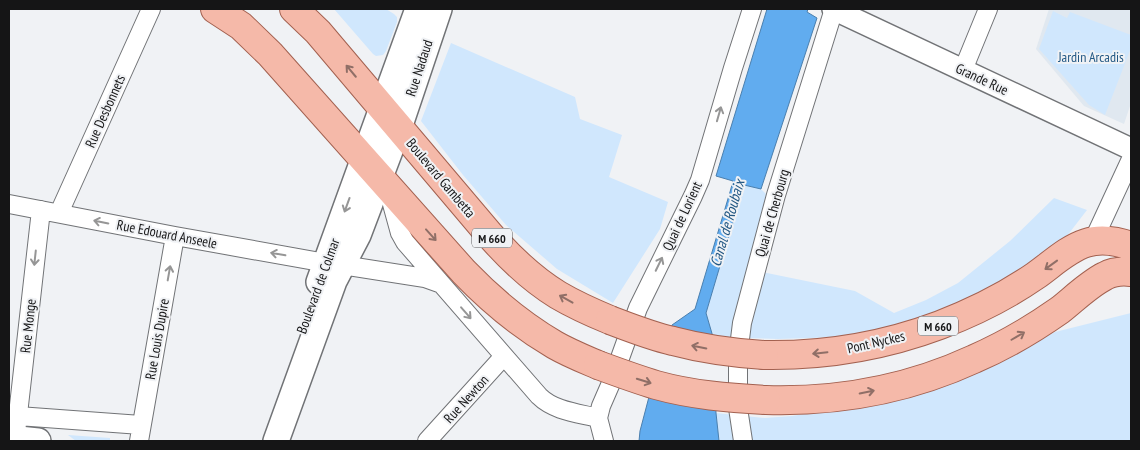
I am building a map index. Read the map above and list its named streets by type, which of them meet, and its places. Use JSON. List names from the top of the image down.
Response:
{
  "streets": {
    "main road": [
      "Rue Nadaud",
      "Boulevard Gambetta",
      "M 660",
      "Boulevard de Colmar",
      "Pont Nyckes"
    ],
    "street": [
      "Grande Rue",
      "Rue Desbonnets",
      "Quai de Cherbourg",
      "Quai de Lorient",
      "Rue Edouard Anseele",
      "Rue Monge",
      "Rue Louis Dupire",
      "Rue Newton"
    ]
  },
  "crossings": [
    ["Rue Nadaud", "Boulevard Gambetta"],
    ["Rue Nadaud", "Boulevard de Colmar"],
    ["Grande Rue", "Quai de Cherbourg"],
    ["Rue Desbonnets", "Rue Edouard Anseele"],
    ["Boulevard Gambetta", "Quai de Lorient"],
    ["Boulevard Gambetta", "Boulevard de Colmar"],
    ["Boulevard Gambetta", "Pont Nyckes"],
    ["Boulevard Gambetta", "Rue Newton"],
    ["Rue Edouard Anseele", "Boulevard de Colmar"],
    ["Rue Edouard Anseele", "Rue Monge"],
    ["Rue Edouard Anseele", "Rue Louis Dupire"],
    ["M 660", "Pont Nyckes"]
  ],
  "one_way": [
    "Quai de Lorient",
    "Rue Edouard Anseele",
    "Rue Monge",
    "Rue Louis Dupire",
    "Pont Nyckes"
  ],
  "water": ["Canal de Roubaix"],
  "parks": ["Jardin Arcadis"]
}
